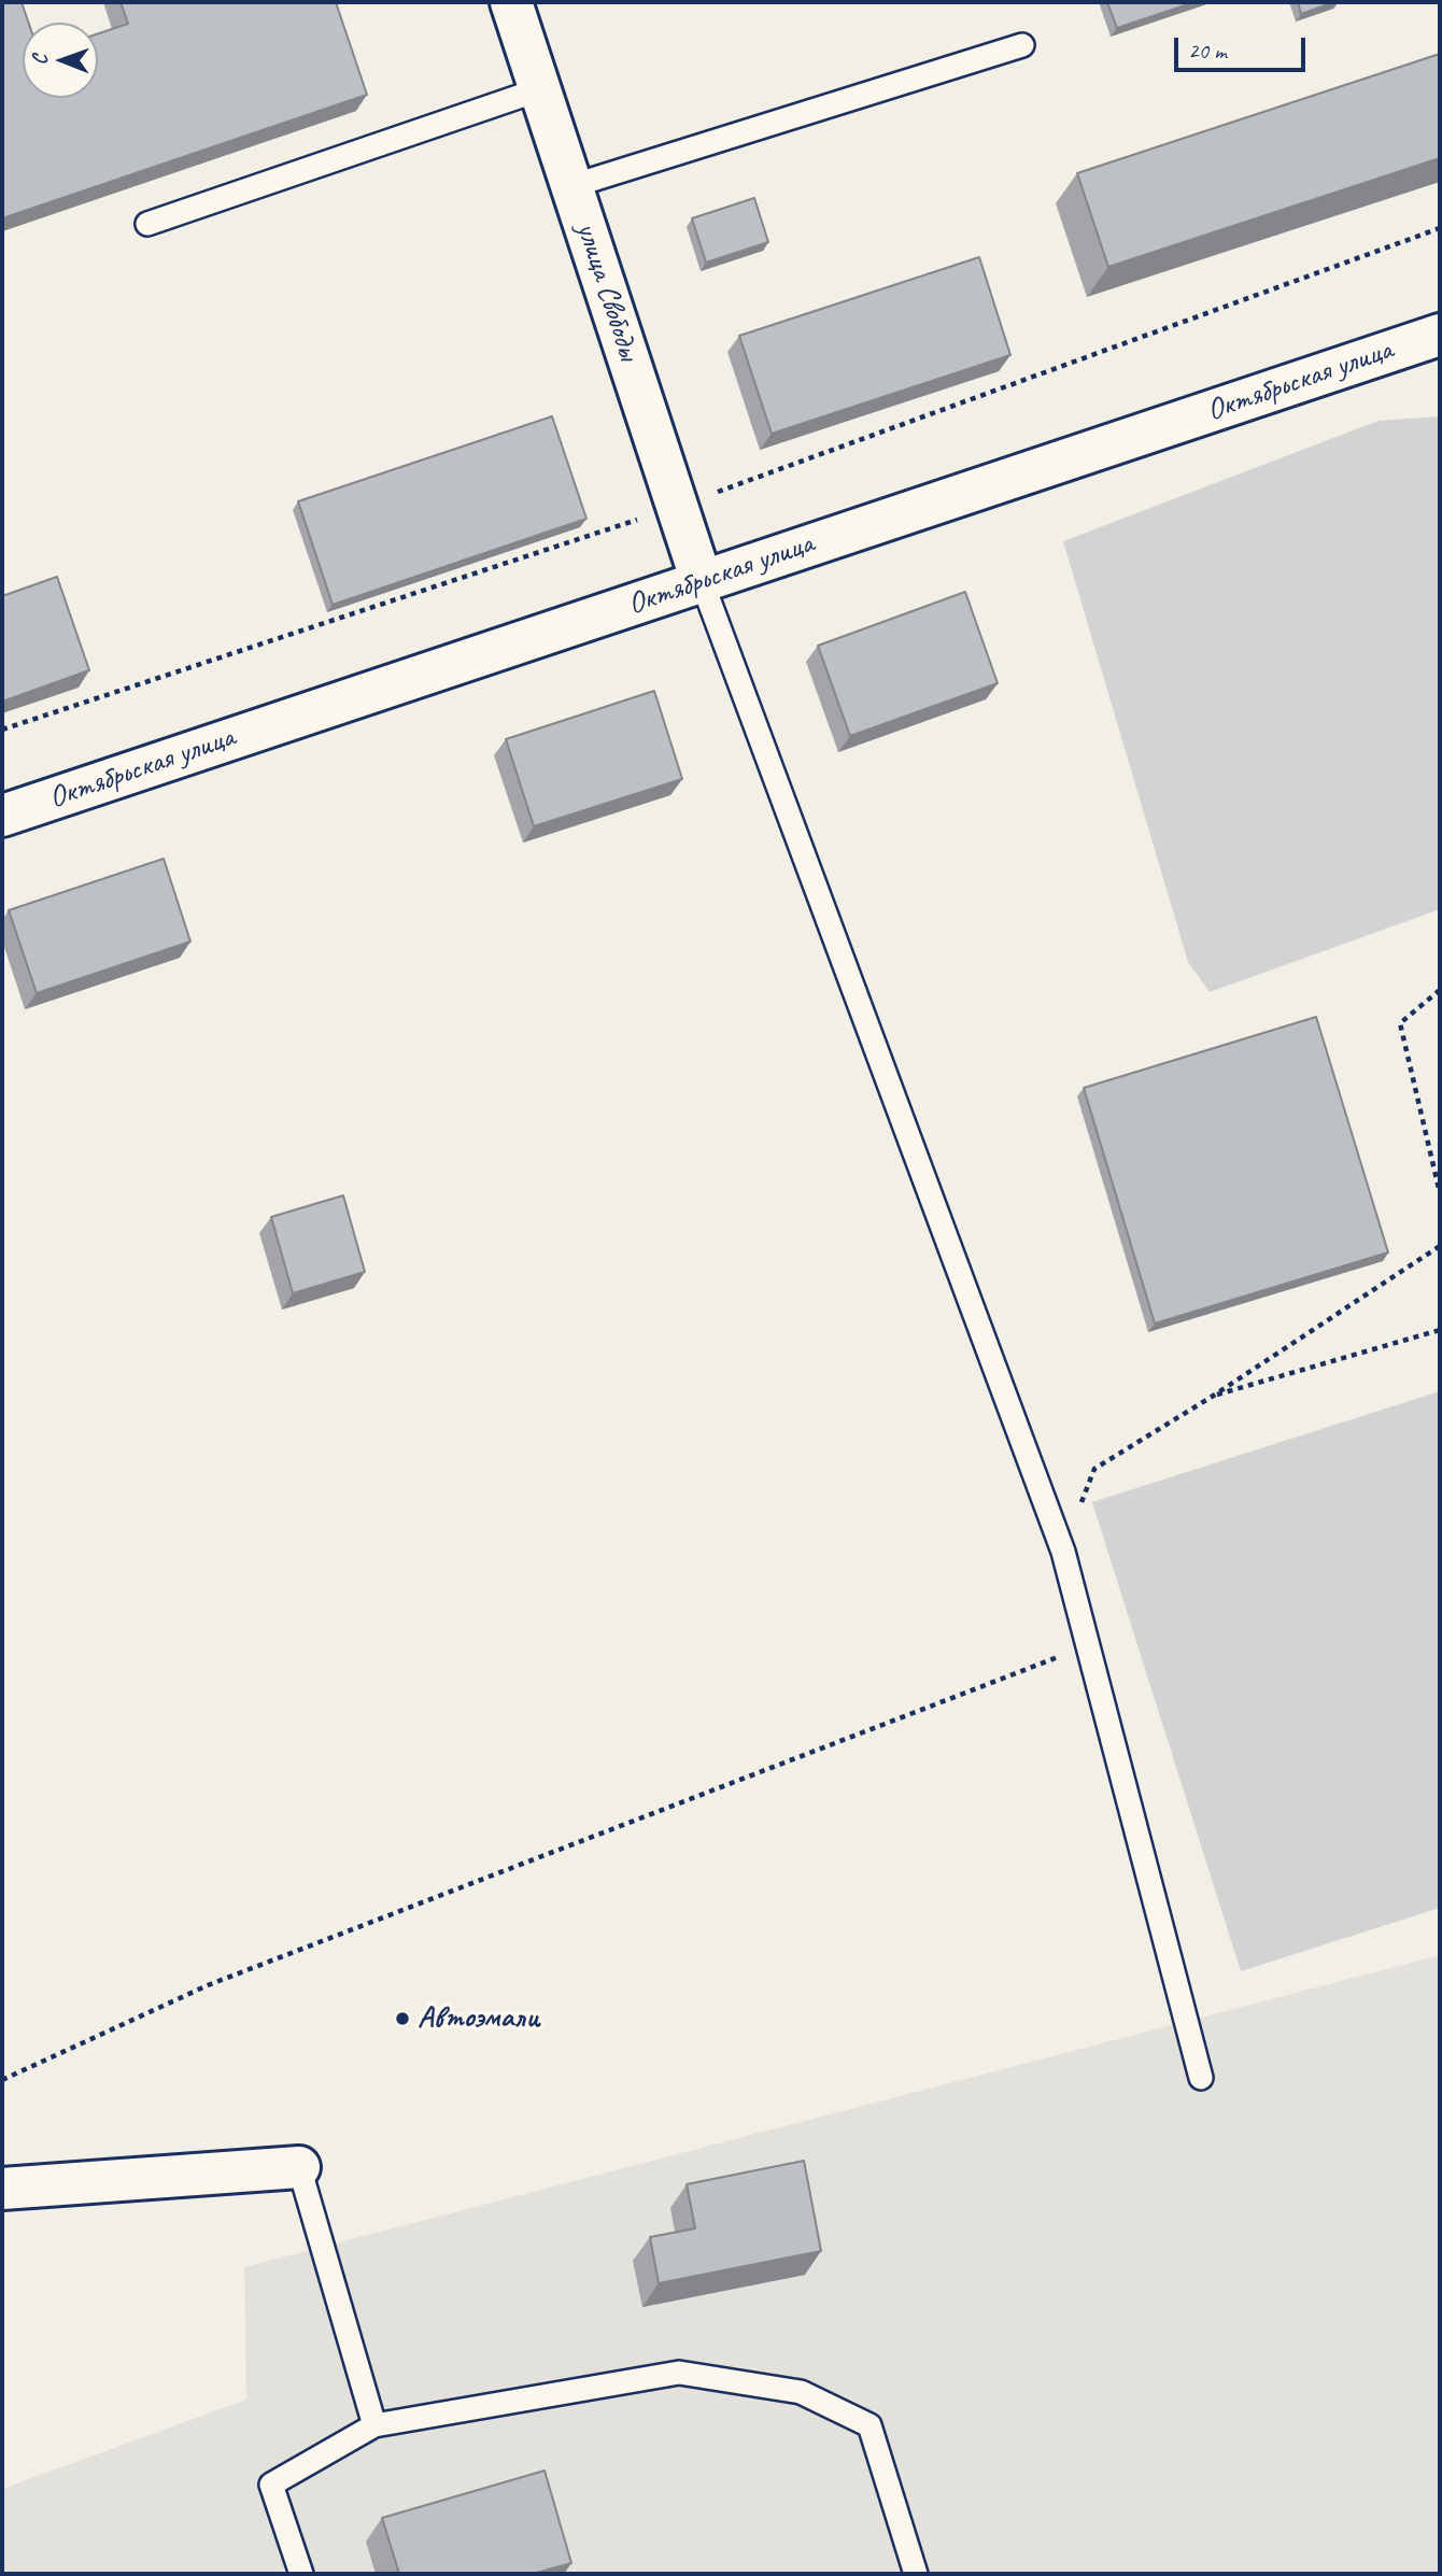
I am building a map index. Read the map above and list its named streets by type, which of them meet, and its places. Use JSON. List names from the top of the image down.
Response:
{
  "streets": {
    "main road": ["улица Свободы", "Октябрьская улица"]
  },
  "crossings": [
    ["улица Свободы", "Октябрьская улица"]
  ],
  "places": ["Автоэмали"],
  "scale_bar": "20 m",
  "north": "left"
}
